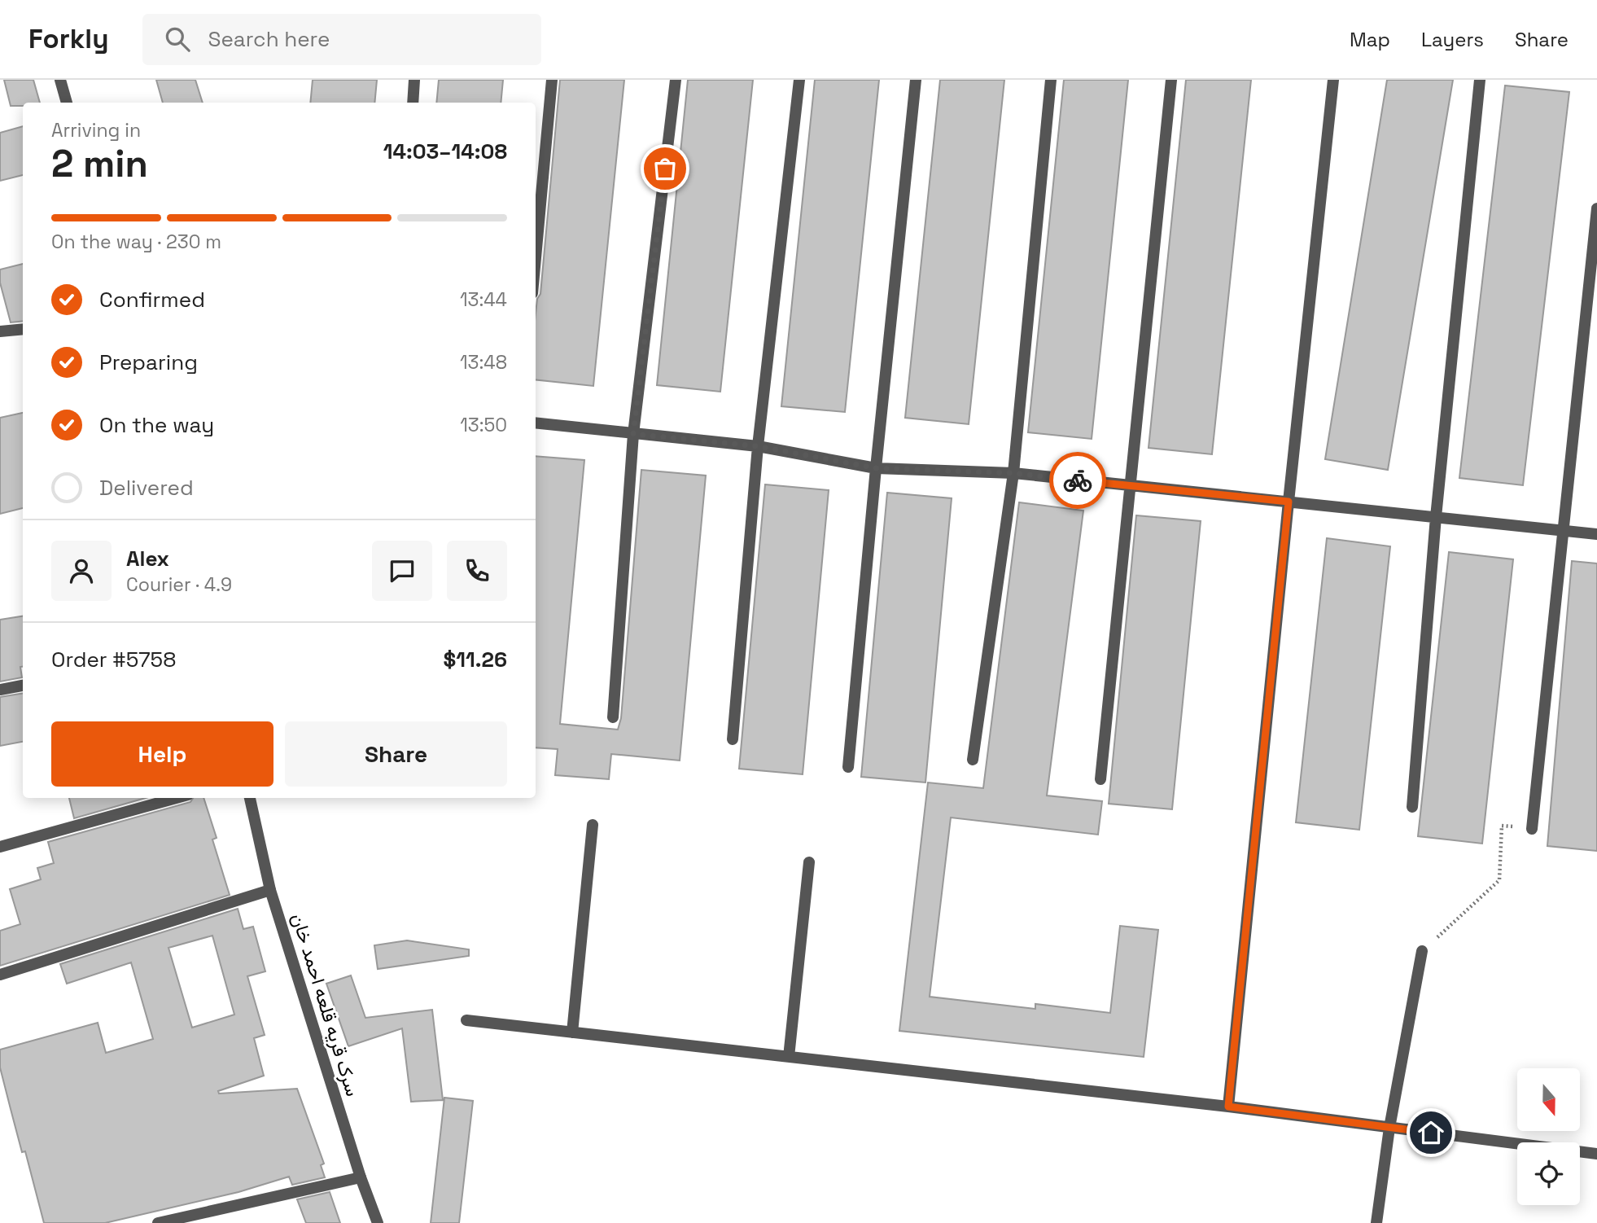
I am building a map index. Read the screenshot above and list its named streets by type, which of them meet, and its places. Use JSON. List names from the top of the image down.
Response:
{
  "streets": {
    "street": ["سرک قریه قلعه احمد خان"]
  },
  "north": "bottom",
  "page": {
    "header": "Forkly",
    "search": "Search here",
    "nav": ["Map", "Layers", "Share"],
    "heading": ["2 min", "Arriving in", "14:03–14:08"],
    "panel": [
      "Alex",
      "Courier · 4.9",
      "Order #5758",
      "$11.26"
    ],
    "bar": "On the way · 230 m",
    "list": [
      ["Confirmed", "13:44"],
      ["Preparing", "13:48"],
      ["On the way", "13:50"],
      "Delivered"
    ],
    "buttons": ["Help", "Share"]
  }
}
